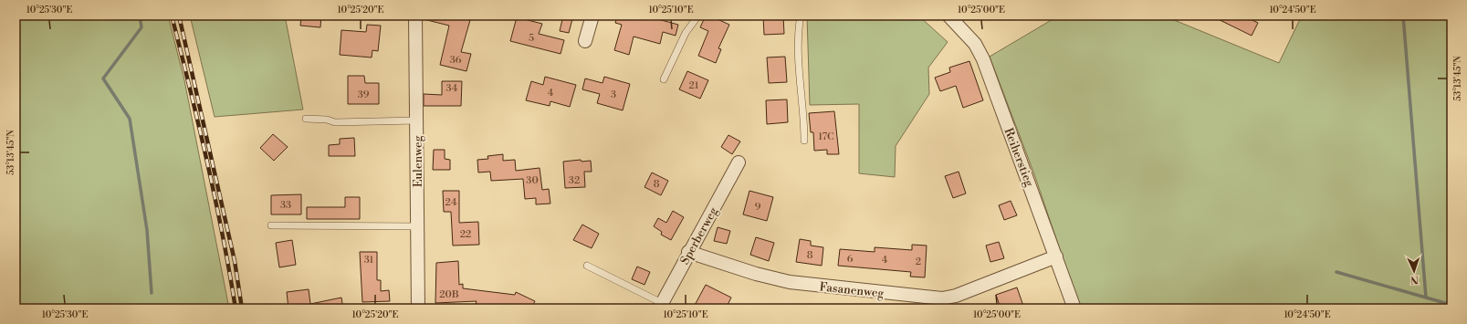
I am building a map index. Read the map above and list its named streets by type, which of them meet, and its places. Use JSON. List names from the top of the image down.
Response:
{
  "streets": {
    "street": [
      "Reiherstieg",
      "Eulenweg",
      "Sperberweg",
      "Fasanenweg"
    ]
  },
  "crossings": [
    ["Reiherstieg", "Fasanenweg"],
    ["Sperberweg", "Fasanenweg"]
  ],
  "house_numbers": [
    "5",
    "36",
    "21",
    "34",
    "4",
    "39",
    "3",
    "17C",
    "30",
    "32",
    "8",
    "24",
    "33",
    "9",
    "22",
    "8",
    "6",
    "31",
    "4",
    "2",
    "20B"
  ],
  "north": "bottom",
  "coordinates": [
    "10°25'30\"E",
    "10°25'20\"E",
    "10°25'10\"E",
    "10°25'00\"E",
    "10°24'50\"E",
    "53°13'45\"N"
  ]
}
